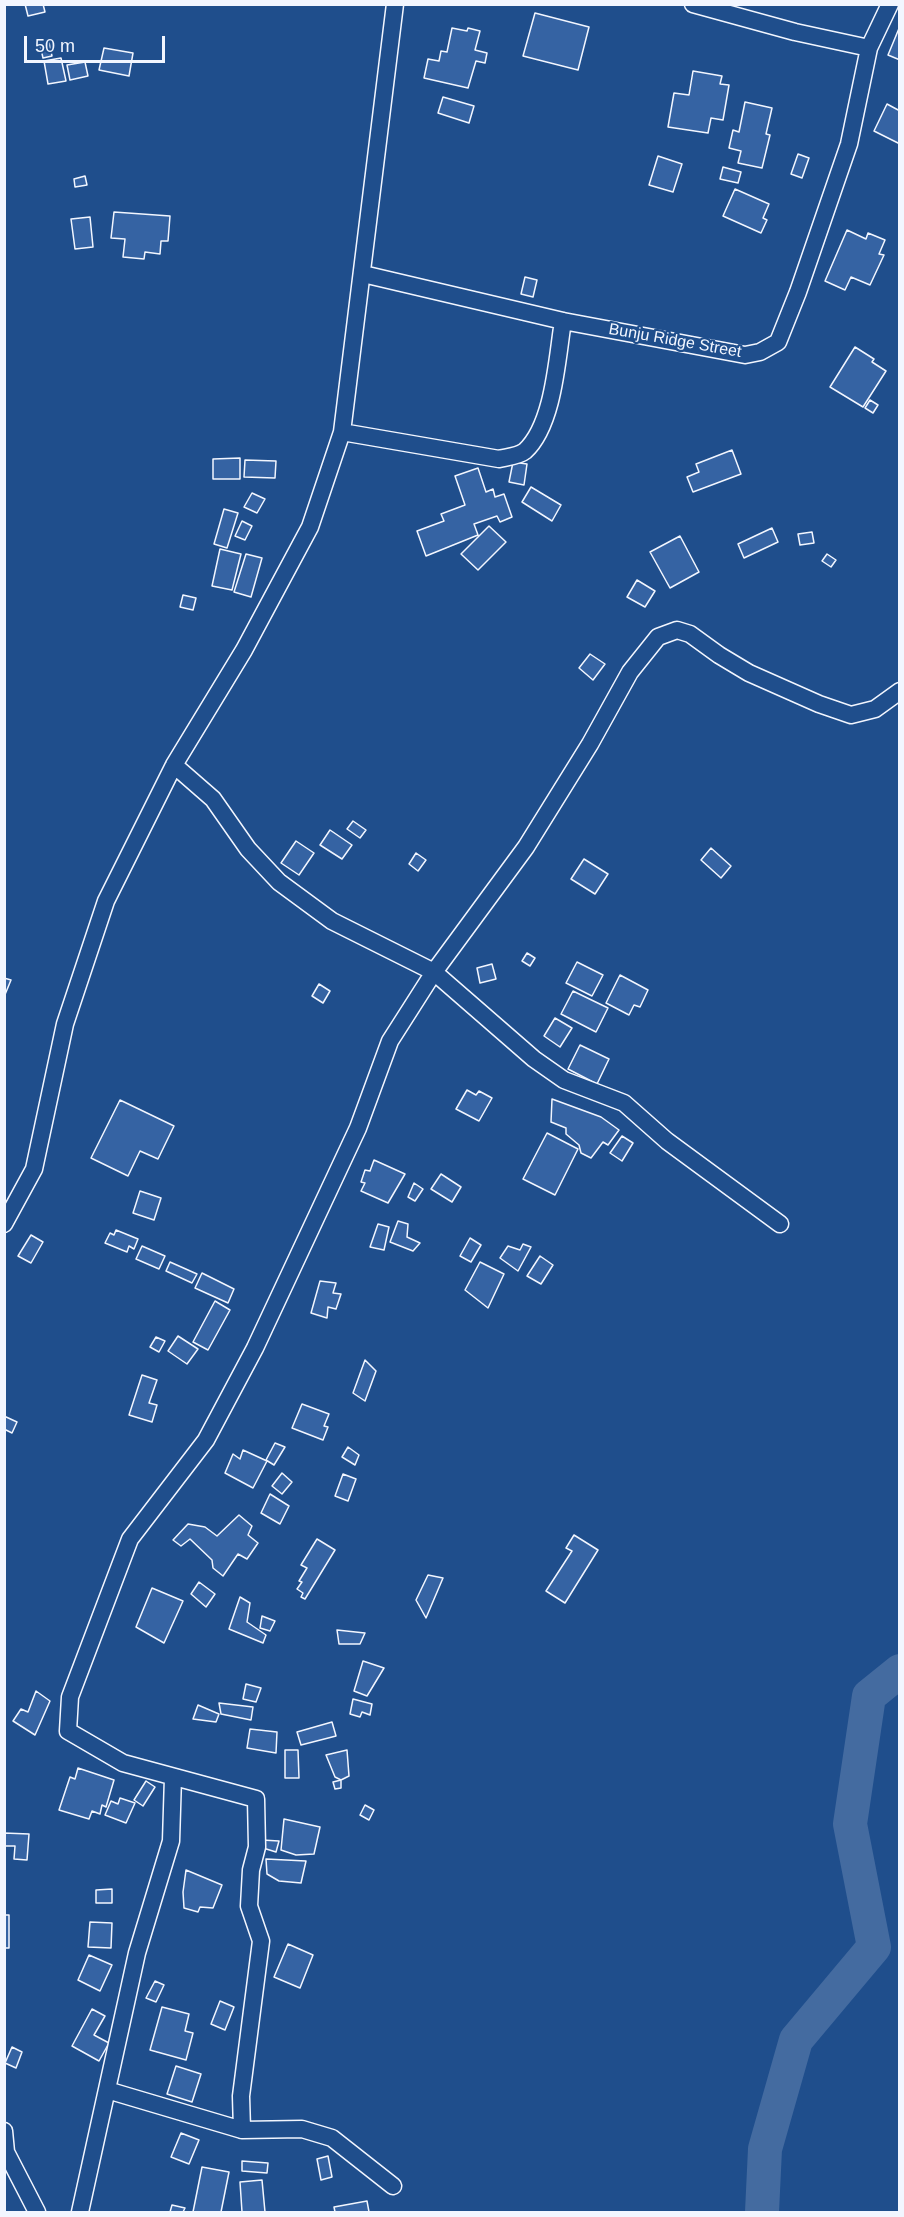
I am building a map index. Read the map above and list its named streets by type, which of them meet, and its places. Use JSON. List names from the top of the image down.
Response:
{
  "streets": {
    "street": ["Bunju Ridge Street"]
  },
  "scale_bar": "50 m"
}
